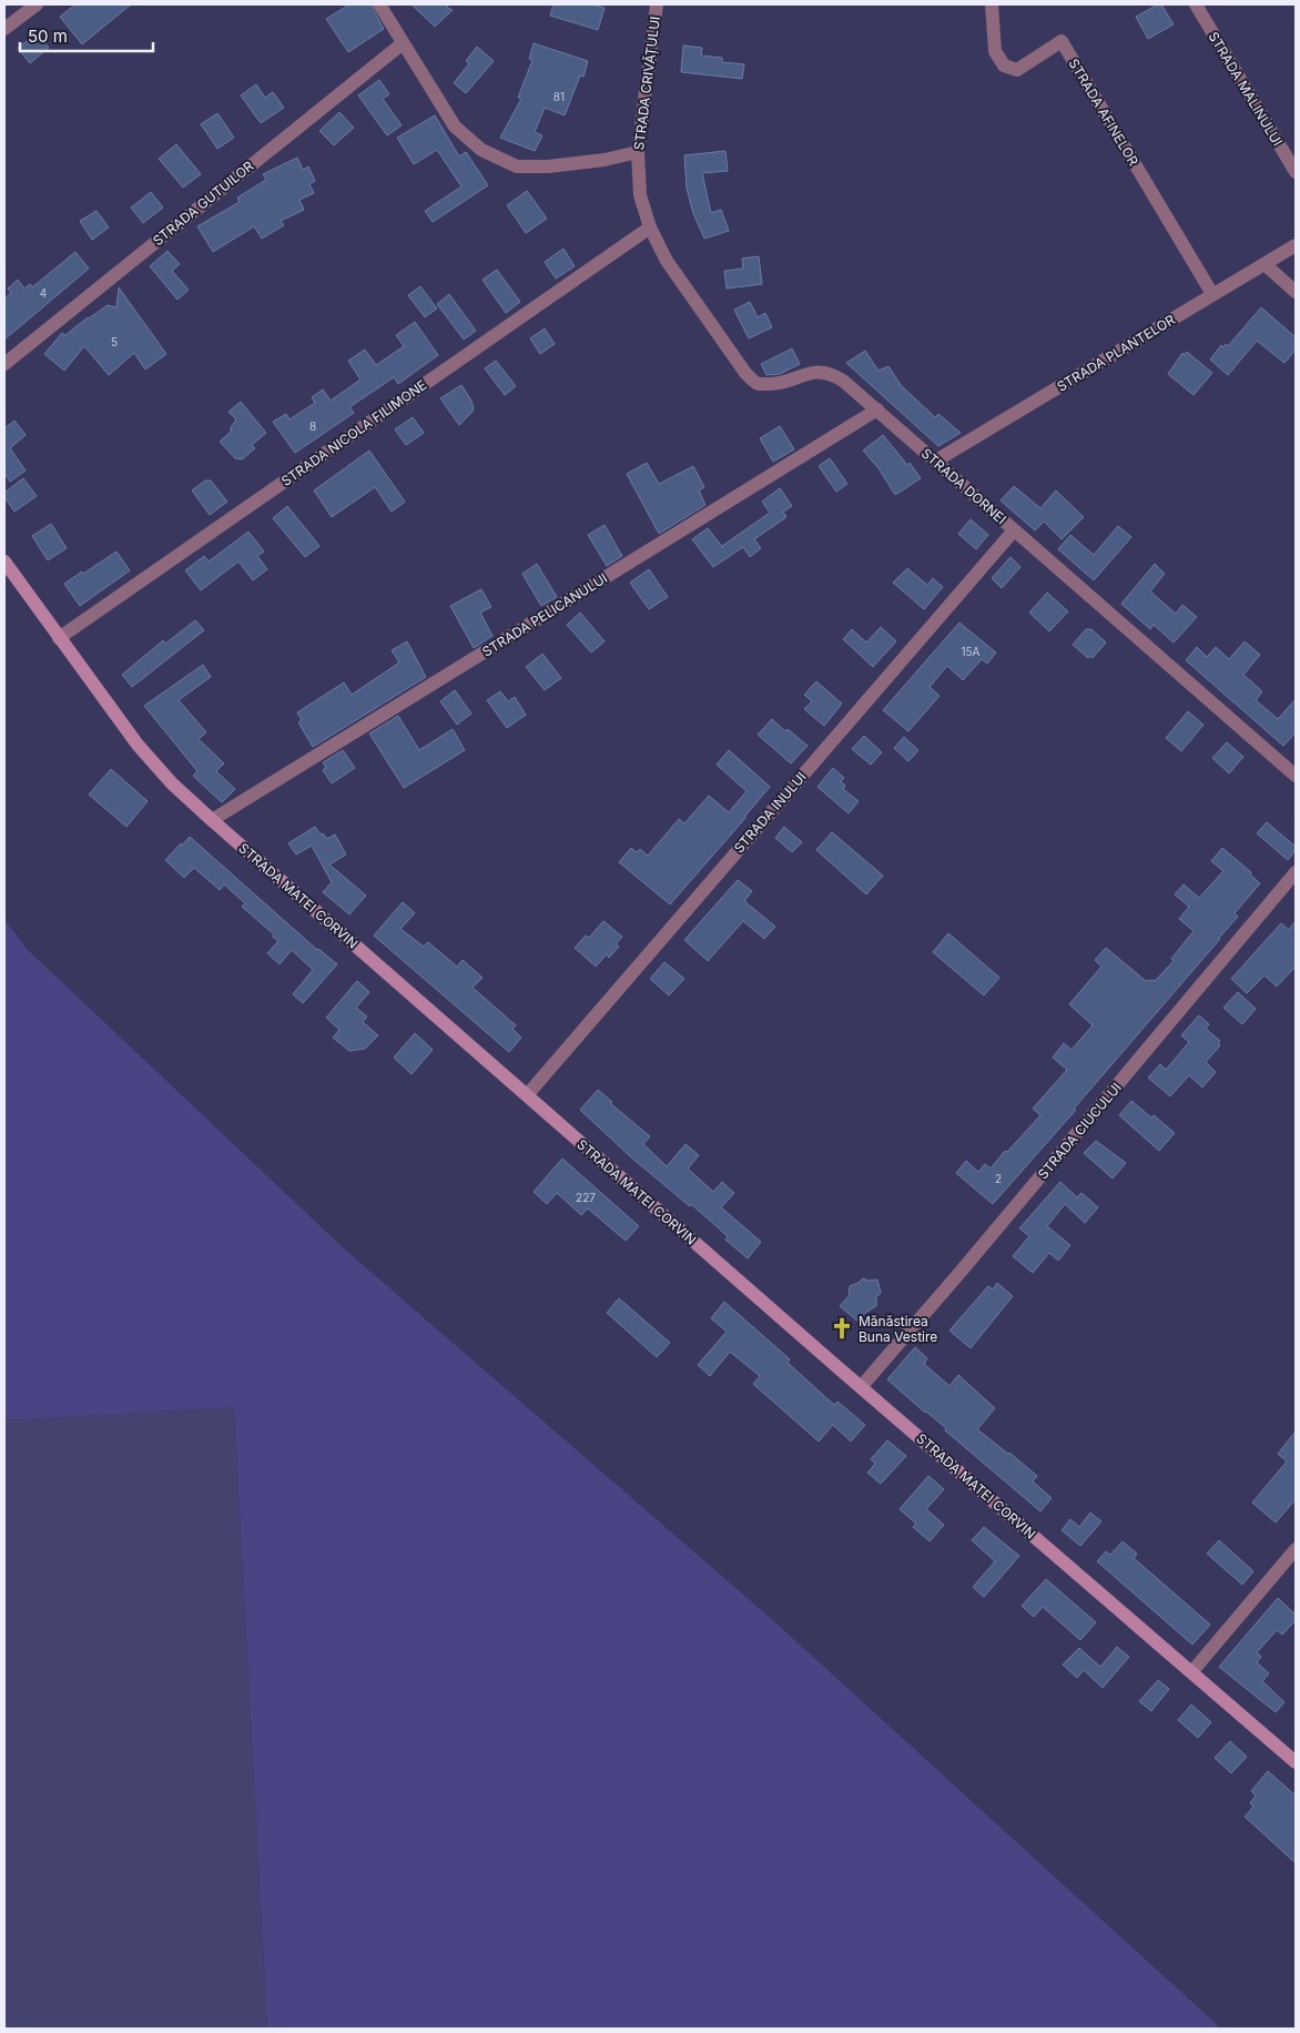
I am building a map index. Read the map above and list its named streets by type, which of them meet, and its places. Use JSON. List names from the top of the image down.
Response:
{
  "streets": {
    "main road": ["STRADA MATEI CORVIN"],
    "street": [
      "STRADA CRIVĂȚULUI",
      "STRADA MALINULUI",
      "STRADA AFINELOR",
      "STRADA GUTUILOR",
      "STRADA PLANTELOR",
      "STRADA NICOLA FILIMONE",
      "STRADA DORNEI",
      "STRADA PELICANULUI",
      "STRADA INULUI",
      "STRADA CIUCULUI"
    ]
  },
  "crossings": [
    ["STRADA CRIVĂȚULUI", "STRADA NICOLA FILIMONE"],
    ["STRADA CRIVĂȚULUI", "STRADA DORNEI"],
    ["STRADA AFINELOR", "STRADA PLANTELOR"],
    ["STRADA PLANTELOR", "STRADA DORNEI"],
    ["STRADA NICOLA FILIMONE", "STRADA DORNEI"],
    ["STRADA NICOLA FILIMONE", "STRADA MATEI CORVIN"],
    ["STRADA DORNEI", "STRADA PELICANULUI"],
    ["STRADA DORNEI", "STRADA INULUI"],
    ["STRADA PELICANULUI", "STRADA MATEI CORVIN"],
    ["STRADA INULUI", "STRADA MATEI CORVIN"],
    ["STRADA MATEI CORVIN", "STRADA CIUCULUI"]
  ],
  "places": {
    "church": ["Mănăstirea Buna Vestire"]
  },
  "house_numbers": [
    "81",
    "4",
    "5",
    "8",
    "15A",
    "2",
    "227"
  ],
  "scale_bar": "50 m"
}
